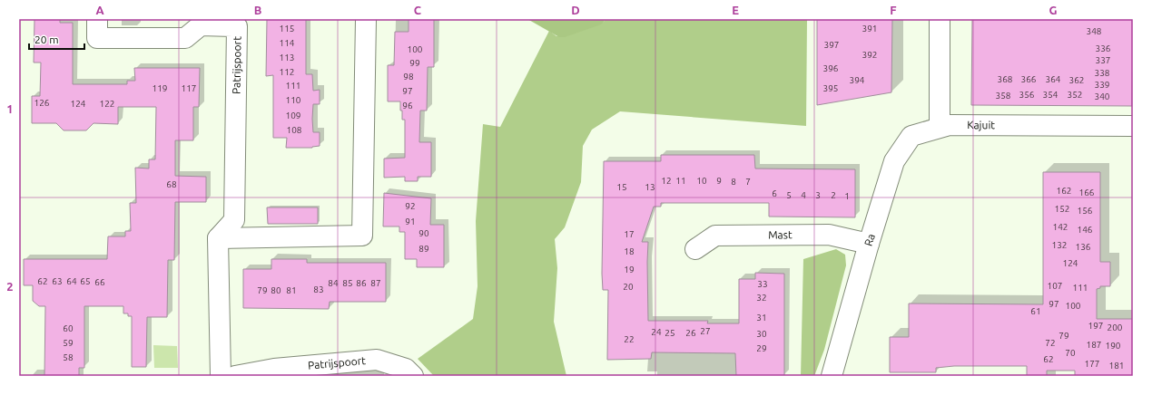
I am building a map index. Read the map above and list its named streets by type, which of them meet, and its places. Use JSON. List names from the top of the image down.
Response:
{
  "streets": {
    "street": [
      "Patrijspoort",
      "Kajuit",
      "Mast",
      "Ra"
    ]
  },
  "crossings": [
    ["Kajuit", "Ra"],
    ["Mast", "Ra"]
  ],
  "house_numbers": [
    "115",
    "391",
    "348",
    "114",
    "397",
    "336",
    "100",
    "392",
    "113",
    "337",
    "99",
    "396",
    "112",
    "338",
    "98",
    "368",
    "366",
    "364",
    "394",
    "362",
    "339",
    "111",
    "119",
    "117",
    "395",
    "97",
    "356",
    "354",
    "352",
    "358",
    "340",
    "110",
    "126",
    "124",
    "122",
    "96",
    "109",
    "108",
    "12",
    "11",
    "10",
    "9",
    "8",
    "7",
    "68",
    "15",
    "13",
    "162",
    "166",
    "6",
    "5",
    "4",
    "3",
    "2",
    "1",
    "92",
    "152",
    "156",
    "91",
    "142",
    "146",
    "90",
    "17",
    "132",
    "136",
    "89",
    "18",
    "124",
    "19",
    "62",
    "63",
    "64",
    "65",
    "66",
    "84",
    "85",
    "86",
    "87",
    "33",
    "107",
    "20",
    "111",
    "83",
    "79",
    "80",
    "81",
    "32",
    "97",
    "100",
    "61",
    "31",
    "197",
    "200",
    "60",
    "27",
    "24",
    "25",
    "26",
    "30",
    "79",
    "22",
    "59",
    "72",
    "187",
    "190",
    "29",
    "70",
    "58",
    "62",
    "177",
    "181"
  ],
  "scale_bar": "20 m",
  "grid": {
    "columns": [
      "A",
      "B",
      "C",
      "D",
      "E",
      "F",
      "G"
    ],
    "rows": ["1", "2"]
  }
}
